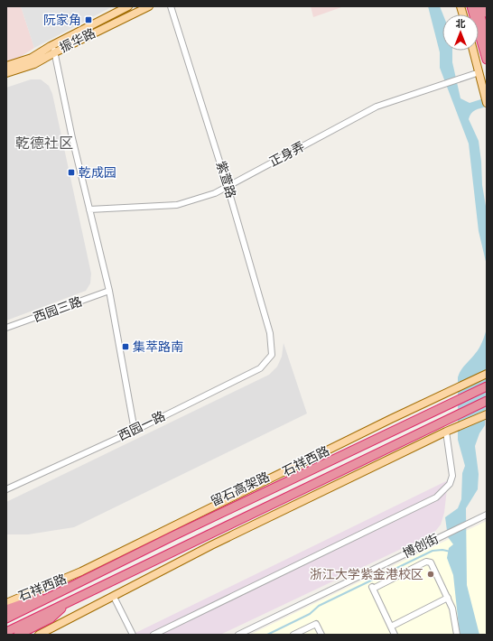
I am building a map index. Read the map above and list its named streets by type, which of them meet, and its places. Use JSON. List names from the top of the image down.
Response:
{
  "streets": {
    "highway": ["留石高架路"],
    "main road": ["振华路", "石祥西路"],
    "street": [
      "正身弄",
      "紫萱路",
      "西园三路",
      "西园一路",
      "博创街"
    ]
  },
  "crossings": [
    ["正身弄", "紫萱路"],
    ["紫萱路", "西园一路"]
  ],
  "districts": ["乾德社区"],
  "places": {
    "transit": ["阮家角", "乾成园", "集萃路南"],
    "other": ["浙江大学紫金港校区"]
  },
  "north": "top"
}
